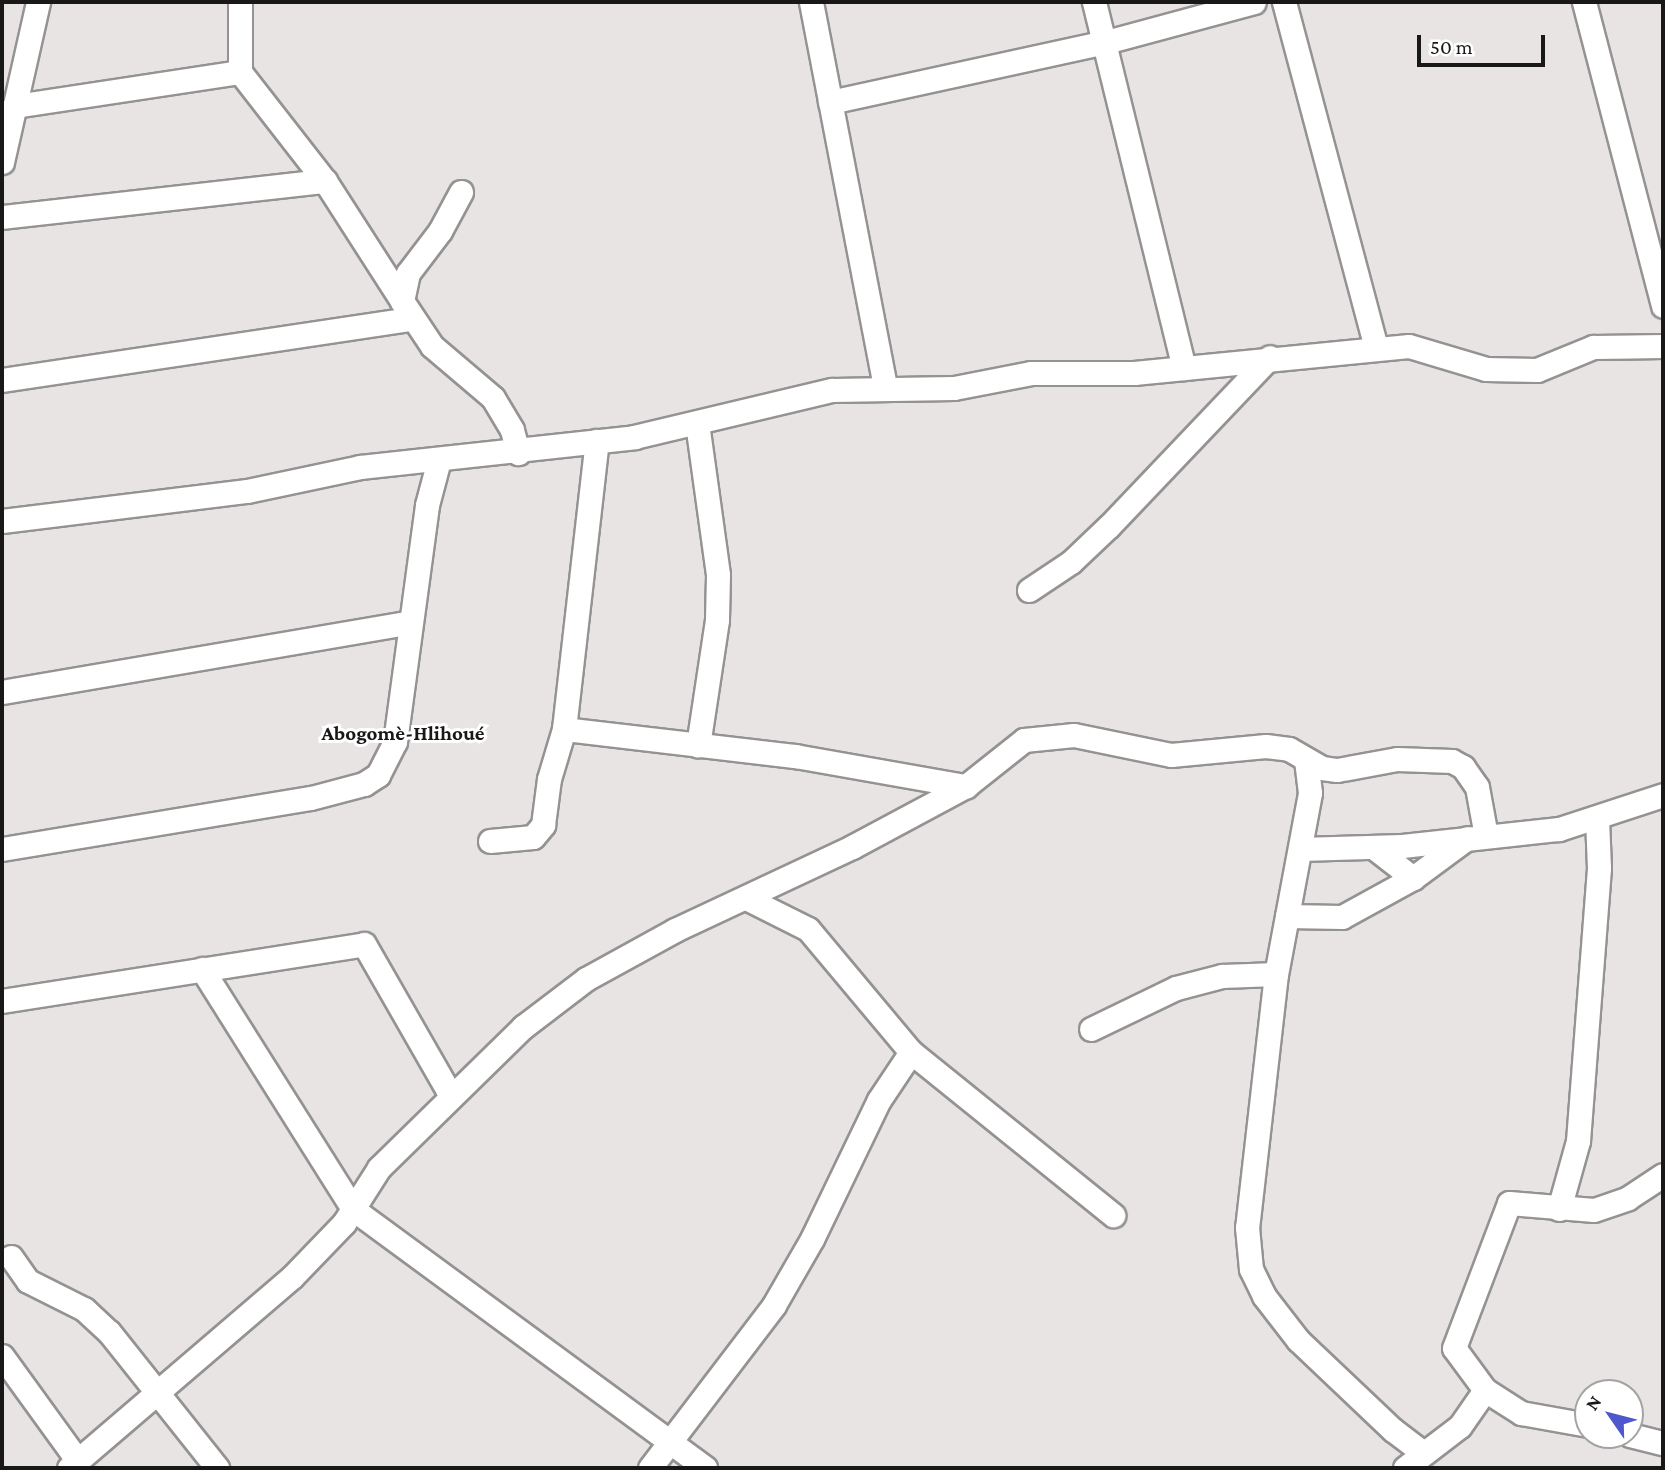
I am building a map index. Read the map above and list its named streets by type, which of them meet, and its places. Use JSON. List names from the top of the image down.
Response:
{
  "districts": ["Abogomè-Hlihoué"],
  "scale_bar": "50 m",
  "north": "top left"
}
